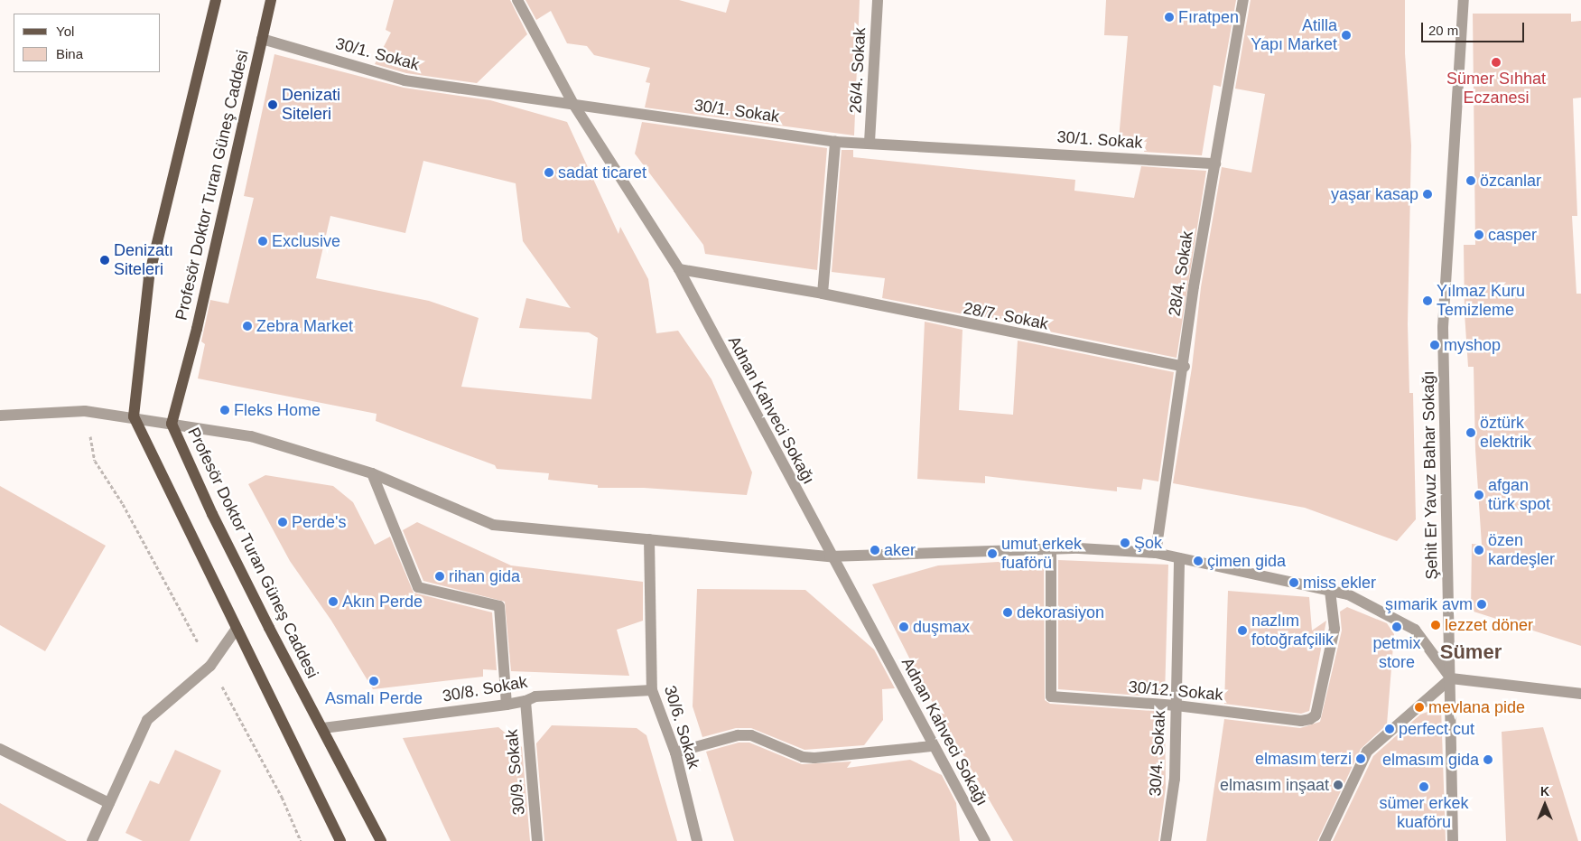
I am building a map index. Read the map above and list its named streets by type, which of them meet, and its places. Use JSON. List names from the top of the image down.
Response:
{
  "streets": {
    "main road": ["Profesör Doktor Turan Güneş Caddesi"],
    "street": [
      "30/1. Sokak",
      "26/4. Sokak",
      "28/4. Sokak",
      "28/7. Sokak",
      "Adnan Kahveci Sokağı",
      "Şehit Er Yavuz Bahar Sokağı",
      "30/8. Sokak",
      "30/12. Sokak",
      "30/6. Sokak",
      "30/4. Sokak",
      "30/9. Sokak"
    ]
  },
  "crossings": [
    ["30/1. Sokak", "26/4. Sokak"],
    ["30/1. Sokak", "Profesör Doktor Turan Güneş Caddesi"],
    ["30/1. Sokak", "28/4. Sokak"],
    ["30/1. Sokak", "Adnan Kahveci Sokağı"],
    ["Profesör Doktor Turan Güneş Caddesi", "30/8. Sokak"],
    ["28/4. Sokak", "28/7. Sokak"],
    ["28/7. Sokak", "Adnan Kahveci Sokağı"],
    ["30/8. Sokak", "30/6. Sokak"],
    ["30/8. Sokak", "30/9. Sokak"],
    ["30/12. Sokak", "30/4. Sokak"]
  ],
  "districts": ["Sümer"],
  "places": [
    "Fıratpen",
    "Atilla Yapı Market",
    "Sümer Sıhhat Eczanesi",
    "Denizati Siteleri",
    "sadat ticaret",
    "özcanlar",
    "yaşar kasap",
    "casper",
    "Exclusive",
    "Denizatı Siteleri",
    "Yılmaz Kuru Temizleme",
    "Zebra Market",
    "myshop",
    "Fleks Home",
    "öztürk elektrik",
    "afgan türk spot",
    "Perde's",
    "Şok",
    "aker",
    "özen kardeşler",
    "umut erkek fuaförü",
    "çimen gida",
    "rihan gida",
    "miss ekler",
    "Akın Perde",
    "şımarik avm",
    "dekorasiyon",
    "lezzet döner",
    "duşmax",
    "petmix store",
    "nazlım fotoğrafçilik",
    "Asmalı Perde",
    "mevlana pide",
    "perfect cut",
    "elmasım terzi",
    "elmasım gida",
    "elmasım inşaat",
    "sümer erkek kuaföru"
  ],
  "legend": ["Yol", "Bina"],
  "scale_bar": "20 m",
  "north": "top"
}
